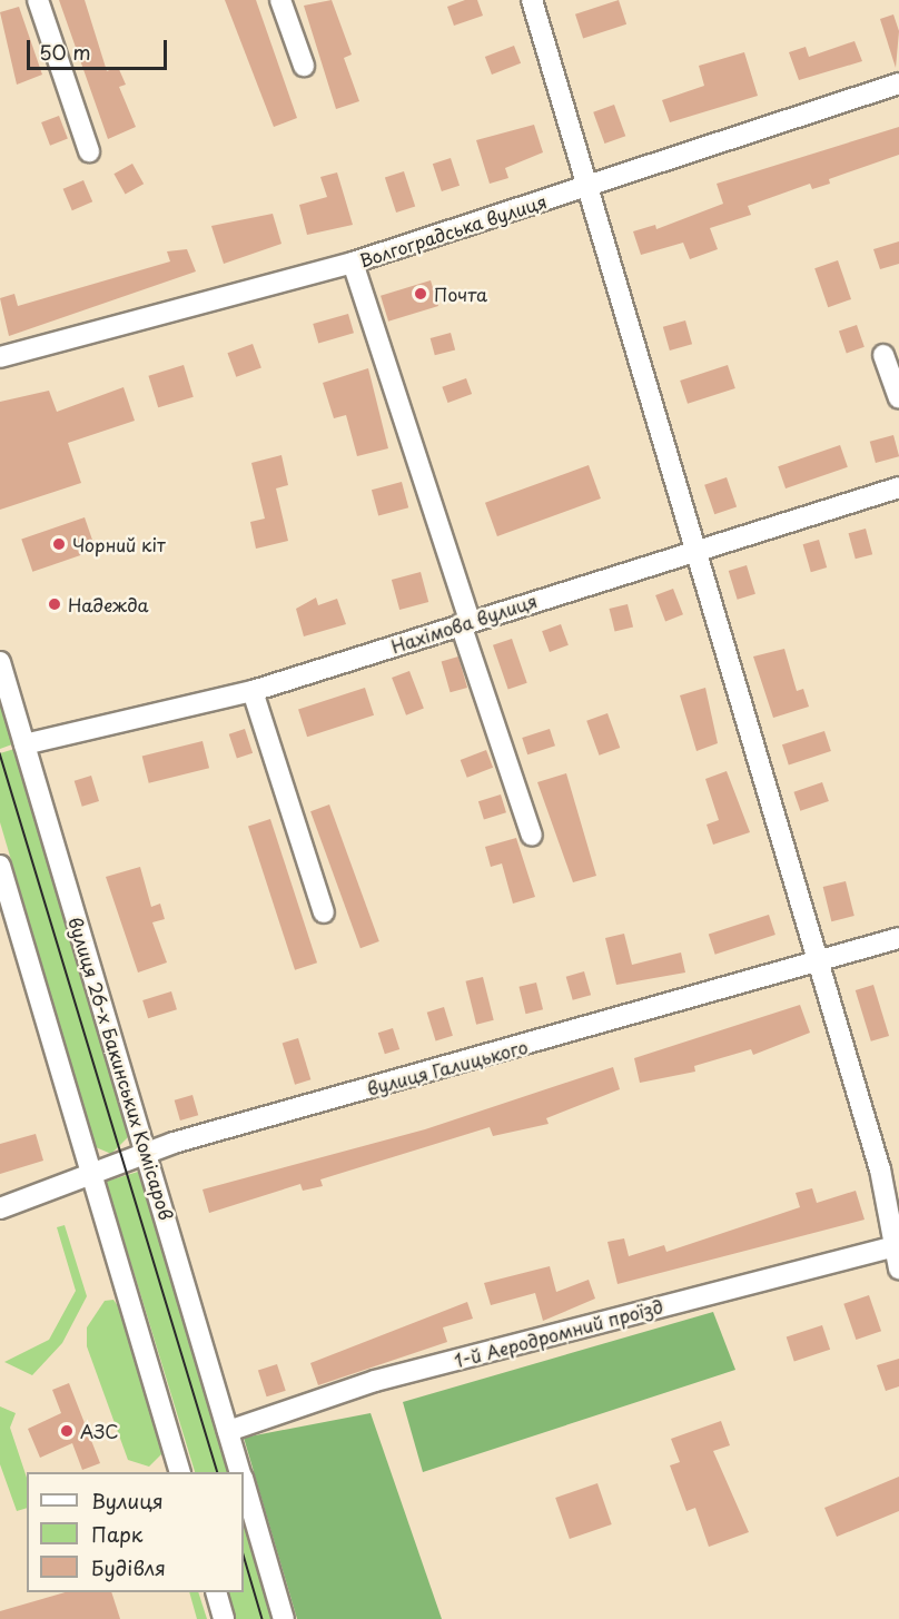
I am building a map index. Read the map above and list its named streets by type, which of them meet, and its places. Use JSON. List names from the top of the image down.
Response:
{
  "streets": {
    "street": [
      "Волгоградська вулиця",
      "Нахімова вулиця",
      "вулиця Галицького",
      "вулиця 26-х Бакинських Комісаров",
      "1-й Аеродромний проїзд"
    ]
  },
  "crossings": [
    ["Нахімова вулиця", "вулиця 26-х Бакинських Комісаров"],
    ["вулиця Галицького", "вулиця 26-х Бакинських Комісаров"],
    ["вулиця 26-х Бакинських Комісаров", "1-й Аеродромний проїзд"]
  ],
  "places": [
    "Почта",
    "Чорний кіт",
    "Надежда",
    "АЗС"
  ],
  "legend": ["Вулиця", "Парк", "Будівля"],
  "scale_bar": "50 m"
}
